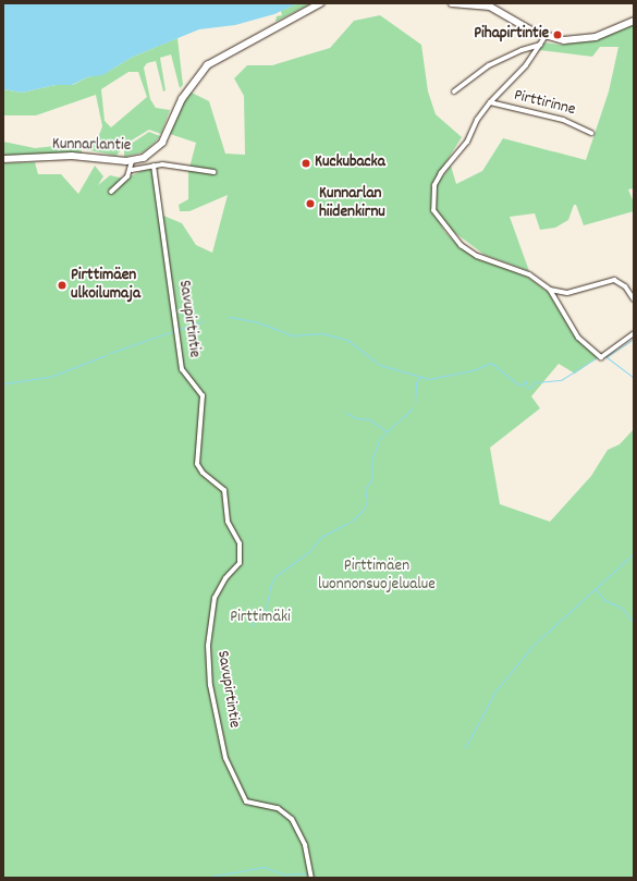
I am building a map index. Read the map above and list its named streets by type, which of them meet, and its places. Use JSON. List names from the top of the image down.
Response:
{
  "streets": {
    "main road": ["Kunnarlantie"],
    "street": ["Pirttirinne", "Savupirtintie"]
  },
  "parks": ["Pirttimäen luonnonsuojelualue", "Pirttimäki"],
  "places": [
    "Pihapirtintie",
    "Kuckubacka",
    "Kunnarlan hiidenkirnu",
    "Pirttimäen ulkoilumaja"
  ]
}
